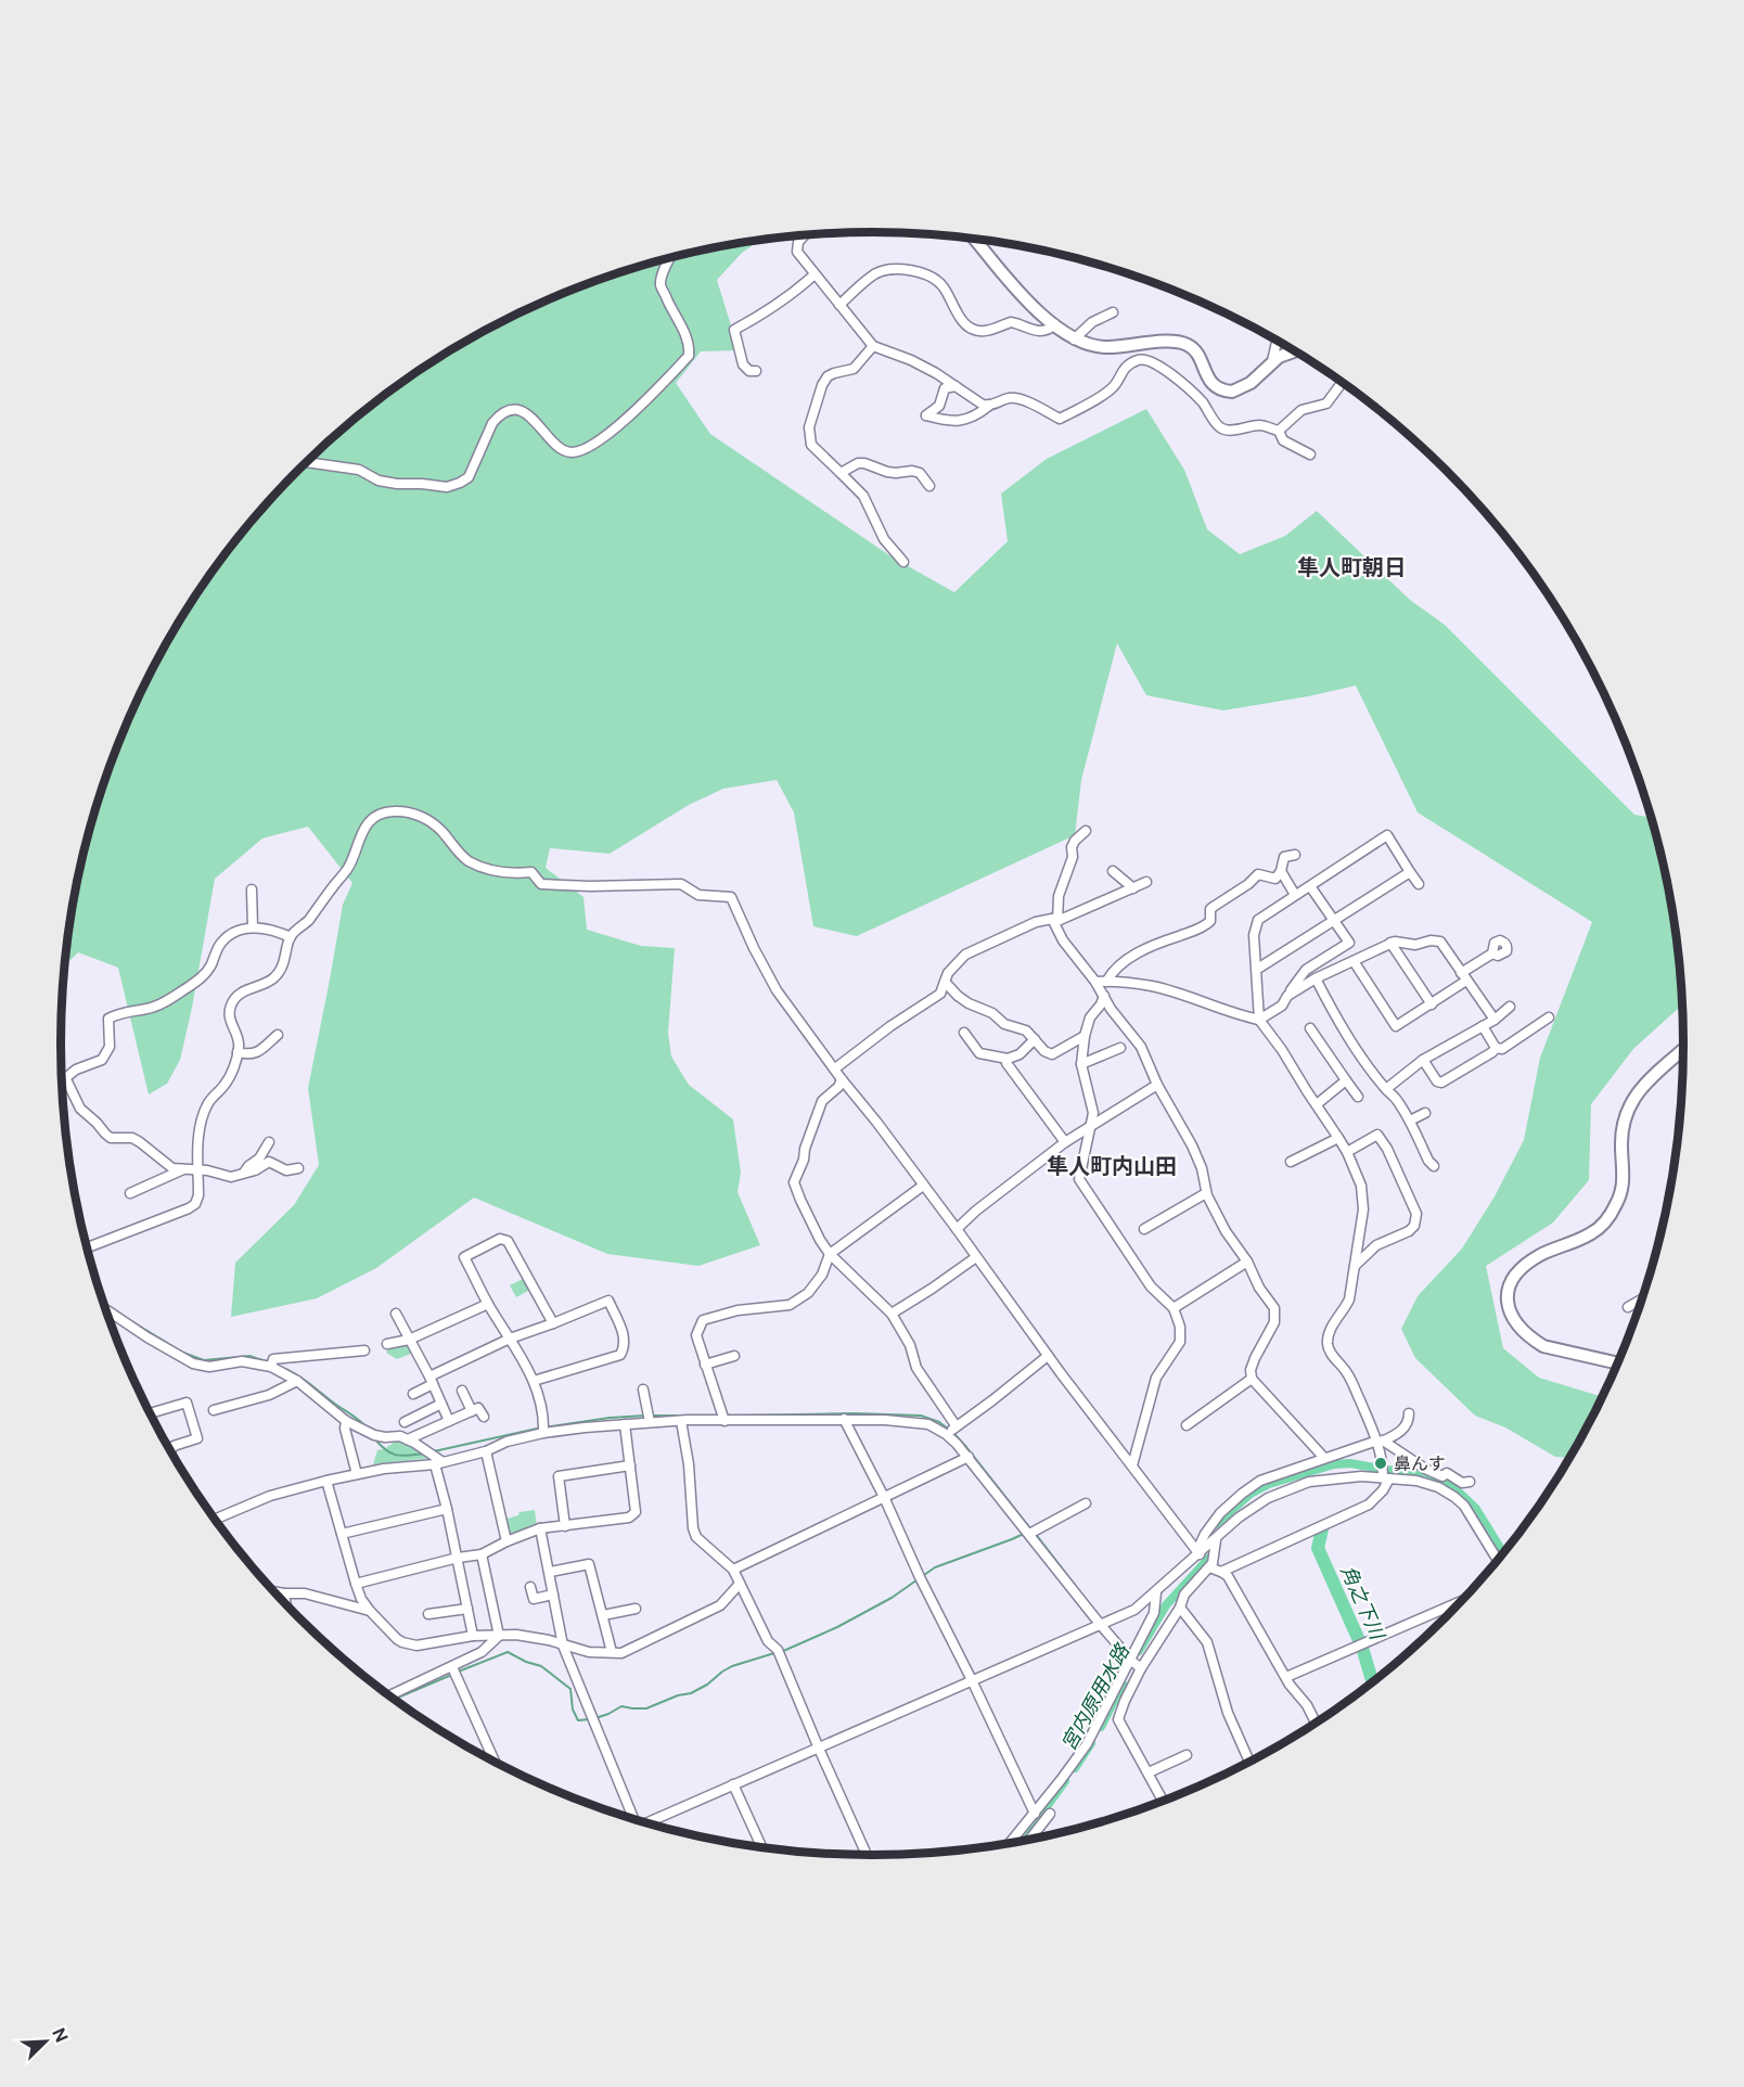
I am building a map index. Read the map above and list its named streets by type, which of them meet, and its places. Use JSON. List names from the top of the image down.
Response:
{
  "districts": ["隼人町朝日", "隼人町内山田"],
  "water": ["角之下川", "宮内原用水路"],
  "places": ["鼻んす"],
  "north": "top right"
}
